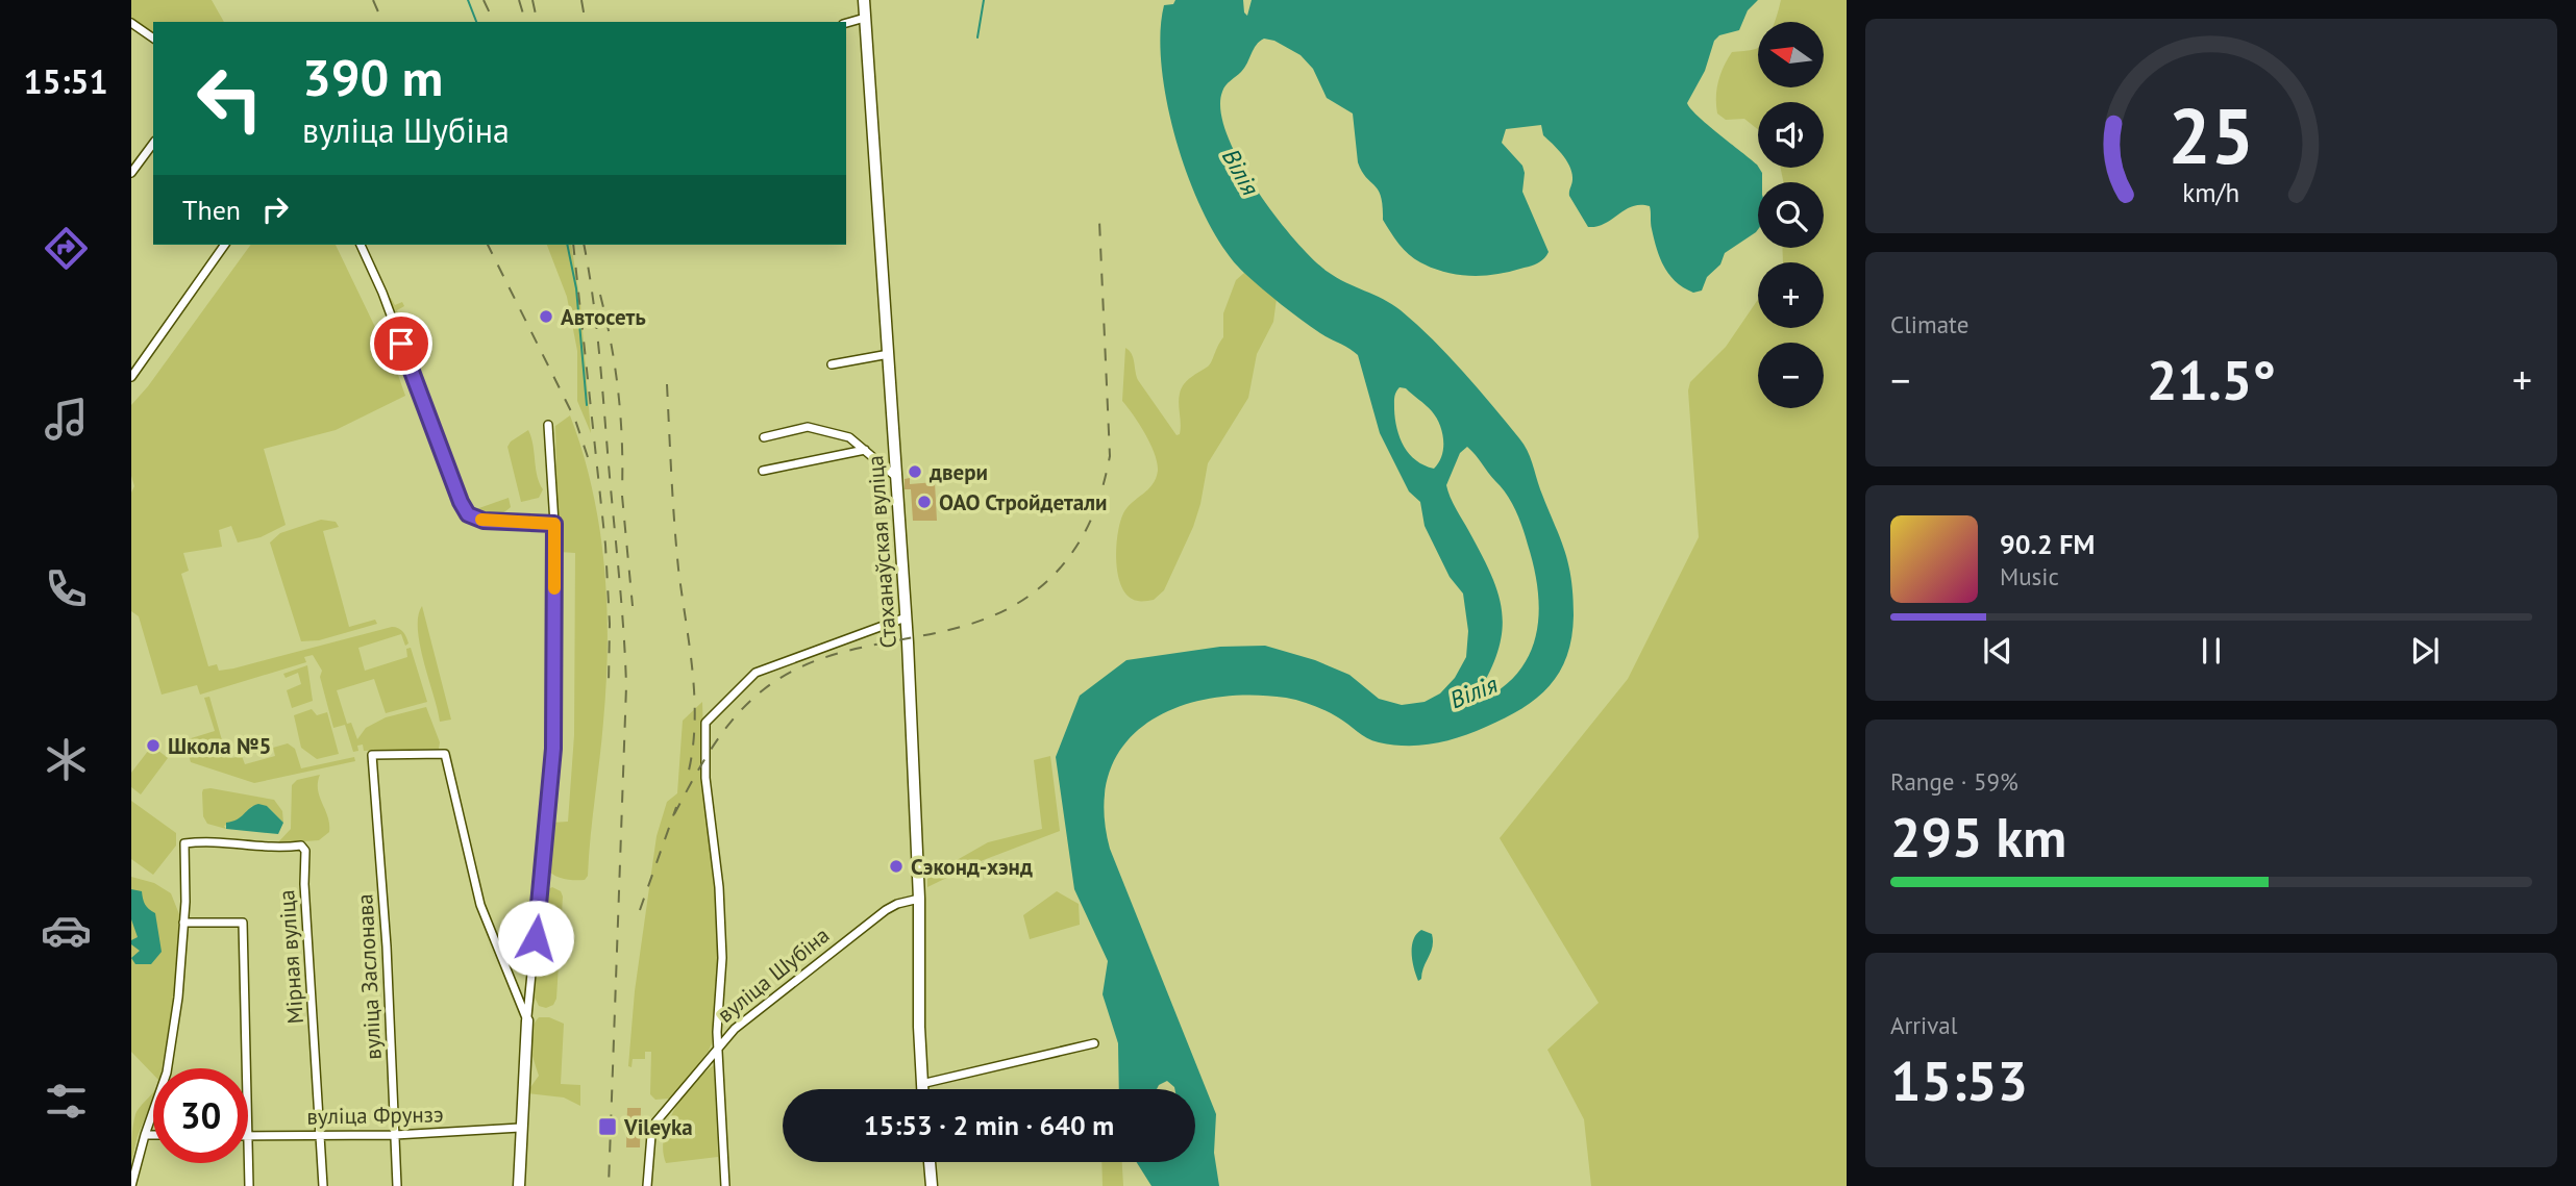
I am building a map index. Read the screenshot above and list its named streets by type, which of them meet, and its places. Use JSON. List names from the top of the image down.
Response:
{
  "streets": {
    "street": [
      "Стаханаўская вуліца",
      "Мірная вуліца",
      "вуліца Шубіна",
      "вуліца Заслонава",
      "вуліца Фрунзэ"
    ]
  },
  "crossings": [
    ["Стаханаўская вуліца", "вуліца Шубіна"],
    ["Мірная вуліца", "вуліца Фрунзэ"],
    ["вуліца Заслонава", "вуліца Фрунзэ"]
  ],
  "water": ["Вілія"],
  "places": {
    "other": [
      "Автосеть",
      "двери",
      "ОАО Стройдетали",
      "Школа №5",
      "Сэконд-хэнд"
    ],
    "transit": ["Vileyka"]
  },
  "north": "left",
  "page": {
    "tabs": "15:51",
    "map_buttons": ["+", "−"],
    "turn": ["390 m", "вуліца Шубіна"],
    "then": "Then",
    "tile": [
      "Climate",
      ["Range · 59%", "295 km"],
      ["Arrival", "15:53"]
    ],
    "heat": ["−", "21.5°", "+"],
    "song": ["90.2 FM", "Music"],
    "limit": "30",
    "trip": "15:53 · 2 min · 640 m",
    "gauge": ["25", "km/h"]
  }
}
